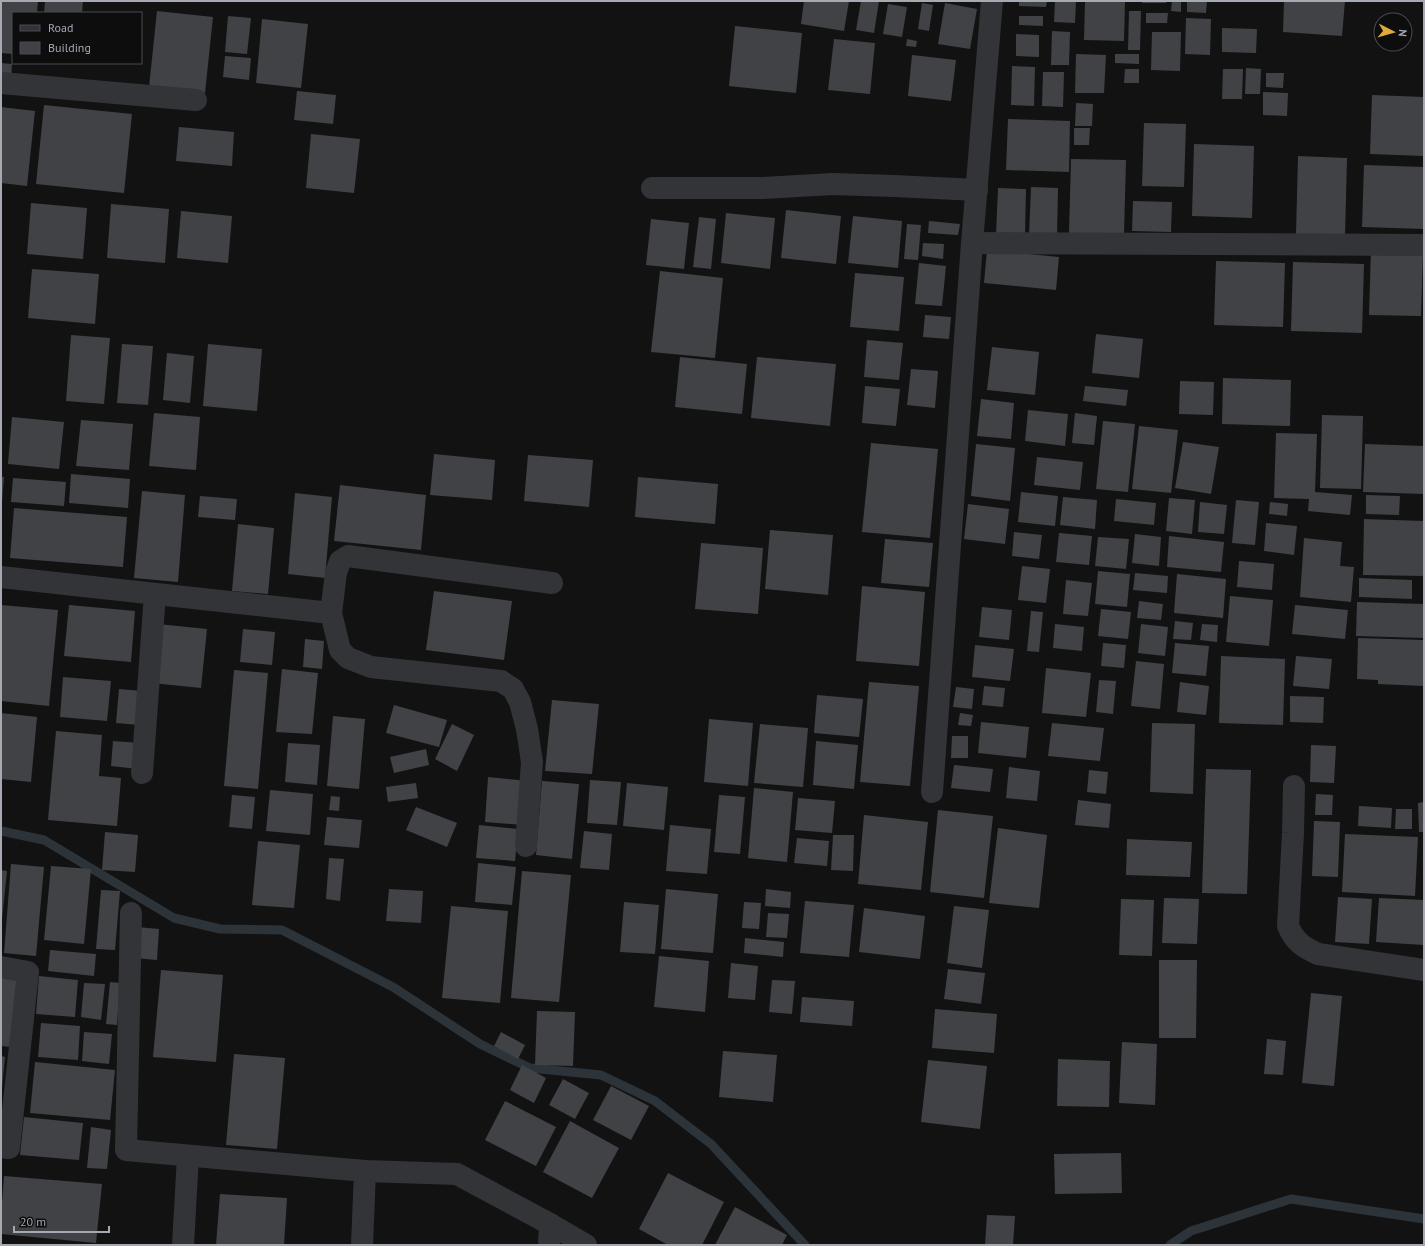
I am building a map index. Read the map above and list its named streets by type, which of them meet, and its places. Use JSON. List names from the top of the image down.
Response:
{
  "legend": ["Road", "Building"],
  "scale_bar": "20 m",
  "north": "right"
}
